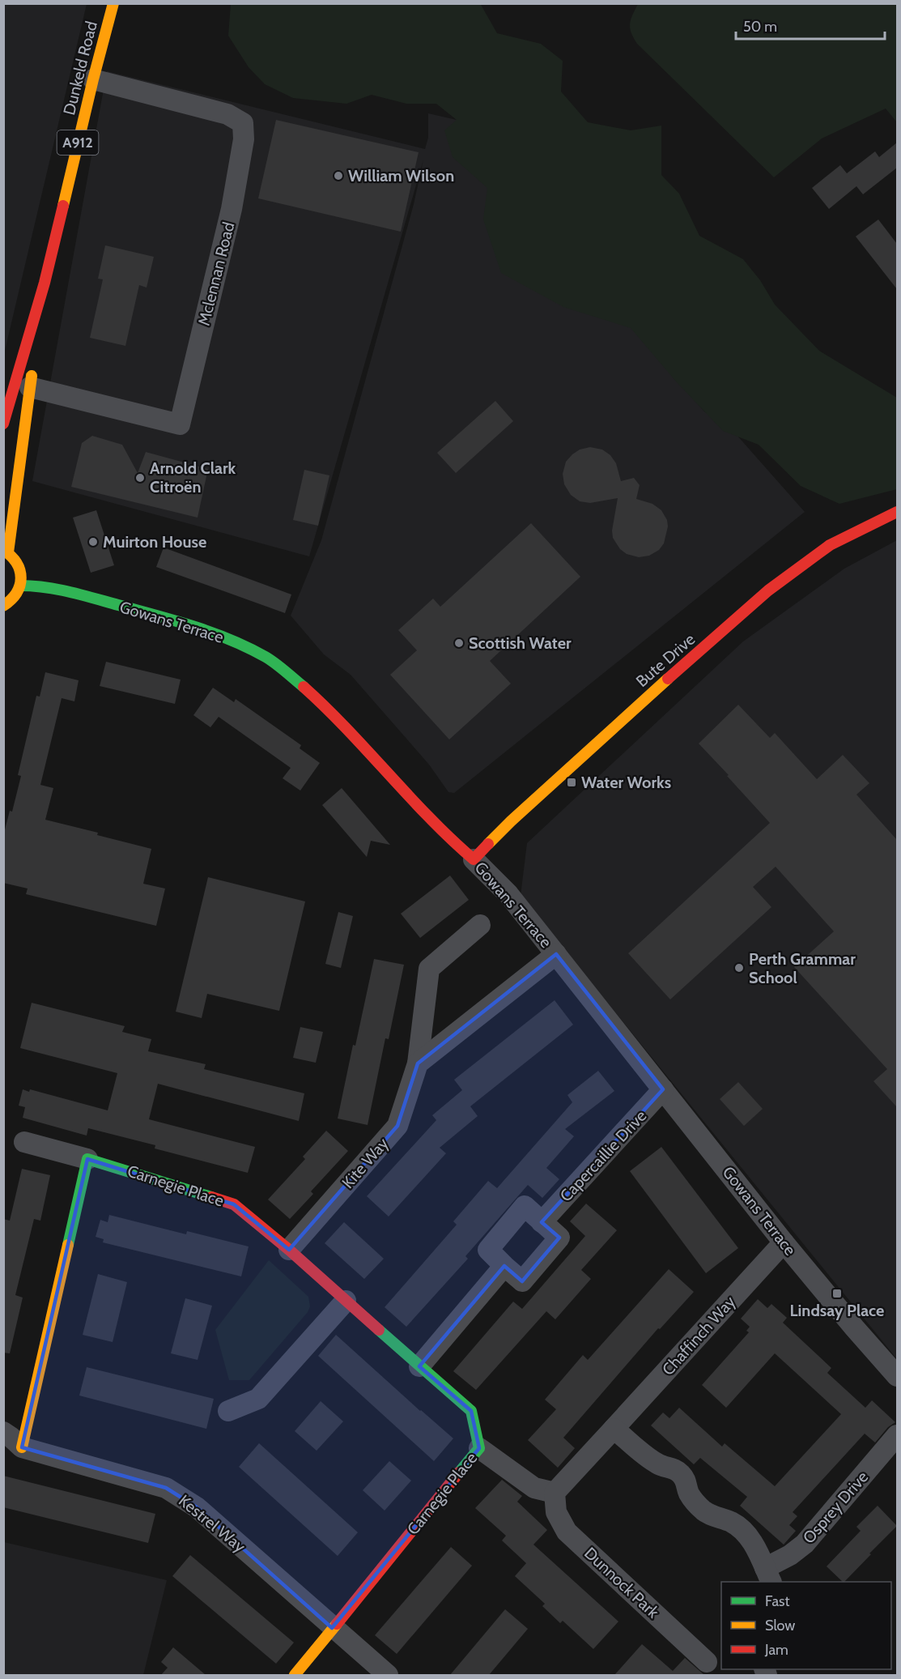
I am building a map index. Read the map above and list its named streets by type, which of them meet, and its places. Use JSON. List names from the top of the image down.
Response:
{
  "streets": {
    "street": [
      "Dunkeld Road",
      "A912",
      "Mclennan Road",
      "Gowans Terrace",
      "Bute Drive",
      "Capercaillie Drive",
      "Kite Way",
      "Carnegie Place",
      "Chaffinch Way",
      "Osprey Drive",
      "Kestrel Way",
      "Dunnock Park"
    ]
  },
  "crossings": [
    ["Dunkeld Road", "A912"],
    ["Dunkeld Road", "Mclennan Road"],
    ["A912", "Gowans Terrace"],
    ["Gowans Terrace", "Bute Drive"],
    ["Gowans Terrace", "Capercaillie Drive"],
    ["Gowans Terrace", "Chaffinch Way"],
    ["Kite Way", "Carnegie Place"],
    ["Carnegie Place", "Kestrel Way"]
  ],
  "places": {
    "other": [
      "William Wilson",
      "Arnold Clark Citroën",
      "Muirton House",
      "Scottish Water",
      "Perth Grammar School"
    ],
    "transit": ["Water Works", "Lindsay Place"]
  },
  "legend": ["Fast", "Slow", "Jam"],
  "scale_bar": "50 m"
}
